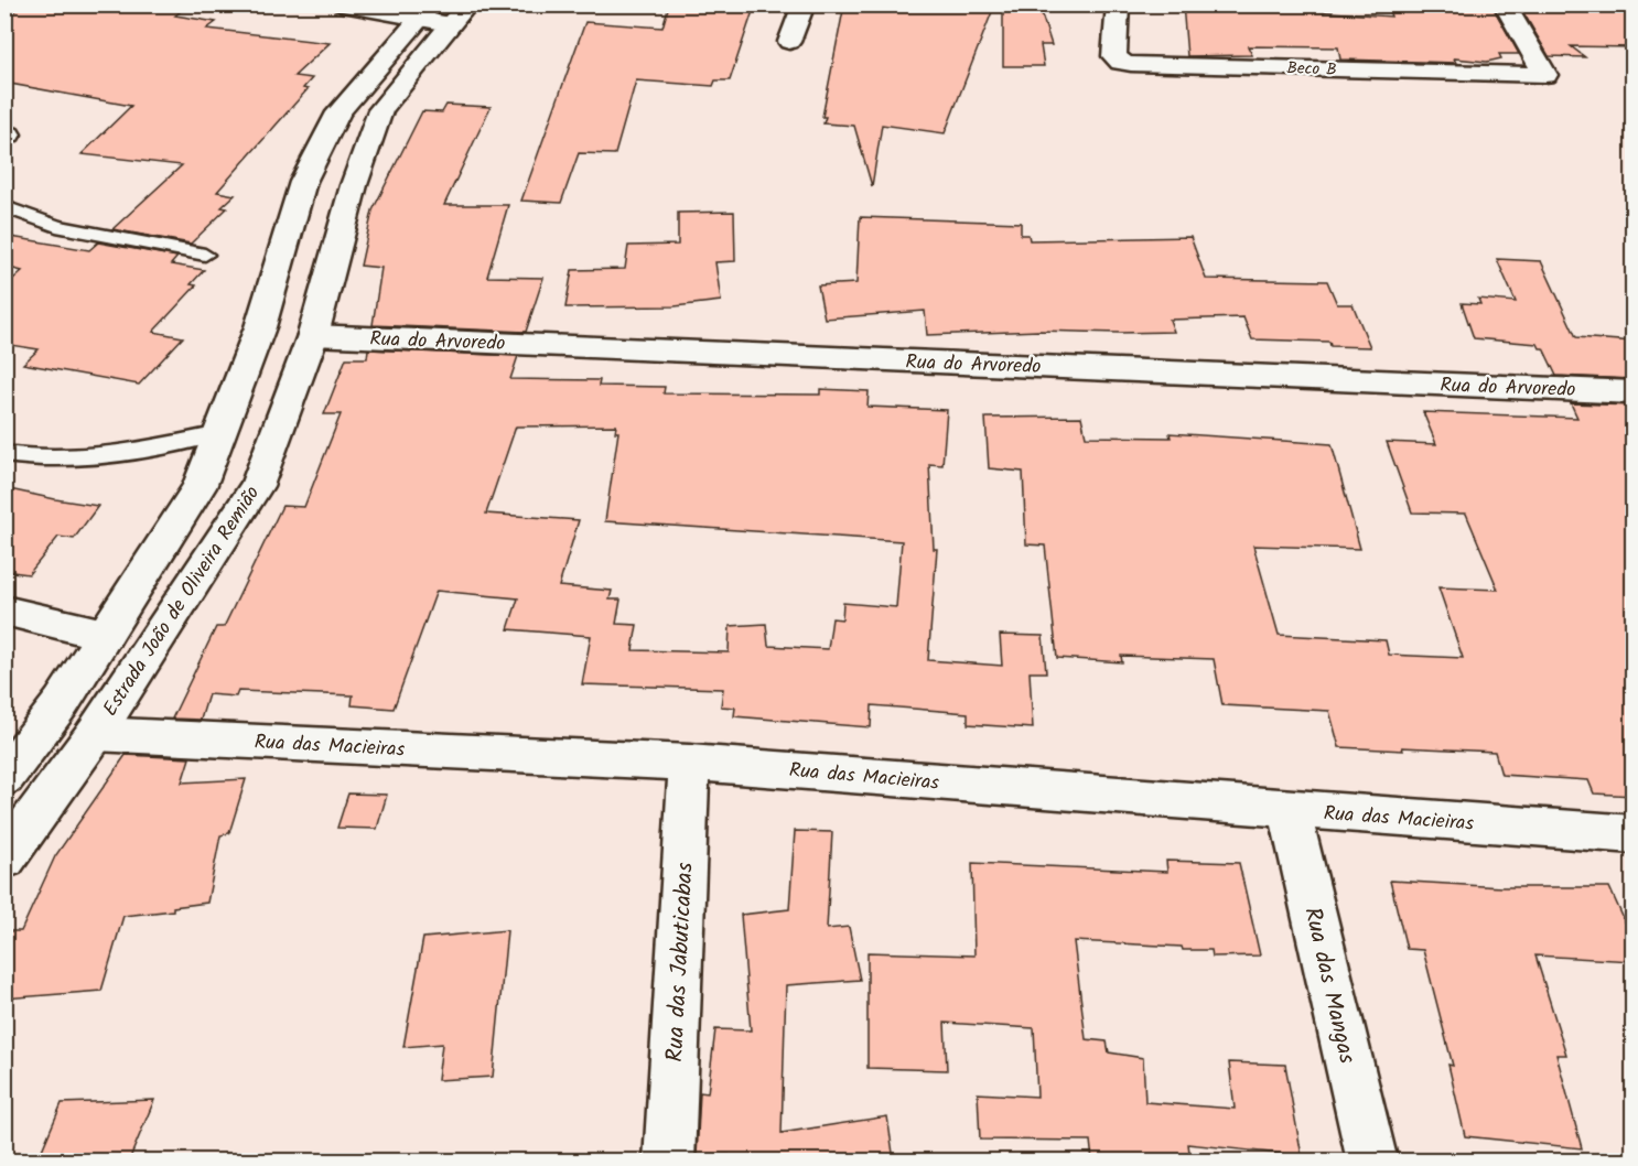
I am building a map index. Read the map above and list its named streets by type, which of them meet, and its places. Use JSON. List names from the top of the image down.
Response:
{
  "streets": {
    "street": [
      "Beco B",
      "Rua do Arvoredo",
      "Estrada João de Oliveira Remião",
      "Rua das Macieiras",
      "Rua das Jabuticabas",
      "Rua das Mangas"
    ]
  },
  "crossings": [
    ["Rua do Arvoredo", "Estrada João de Oliveira Remião"],
    ["Estrada João de Oliveira Remião", "Rua das Macieiras"],
    ["Rua das Macieiras", "Rua das Jabuticabas"],
    ["Rua das Macieiras", "Rua das Mangas"]
  ]
}
